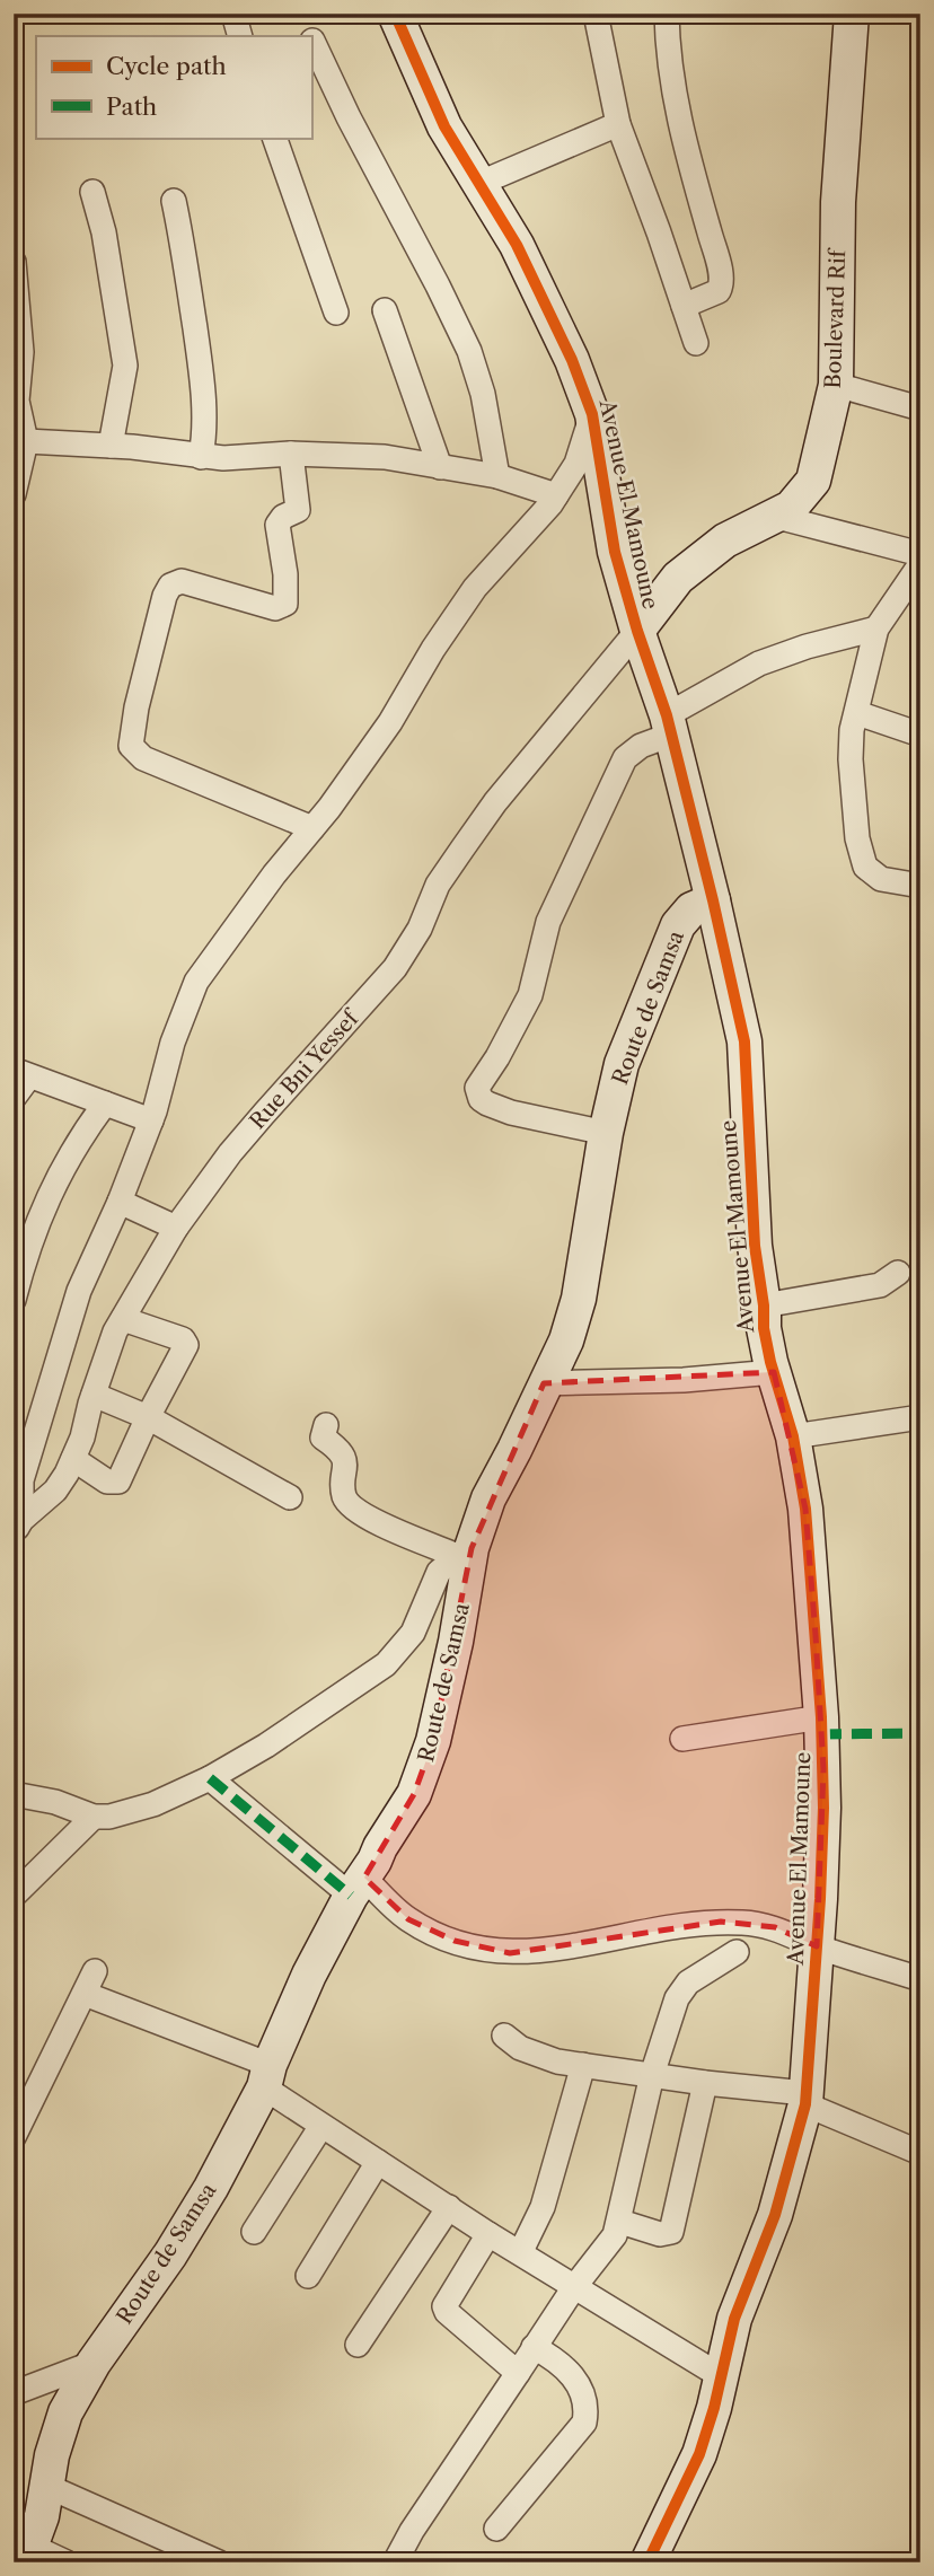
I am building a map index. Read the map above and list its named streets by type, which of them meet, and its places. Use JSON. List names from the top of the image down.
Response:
{
  "streets": {
    "street": [
      "Boulevard Rif",
      "Avenue El Mamoune",
      "Route de Samsa",
      "Rue Bni Yessef"
    ]
  },
  "crossings": [
    ["Boulevard Rif", "Avenue El Mamoune"],
    ["Boulevard Rif", "Rue Bni Yessef"],
    ["Avenue El Mamoune", "Route de Samsa"],
    ["Avenue El Mamoune", "Rue Bni Yessef"]
  ],
  "legend": ["Cycle path", "Path"]
}
